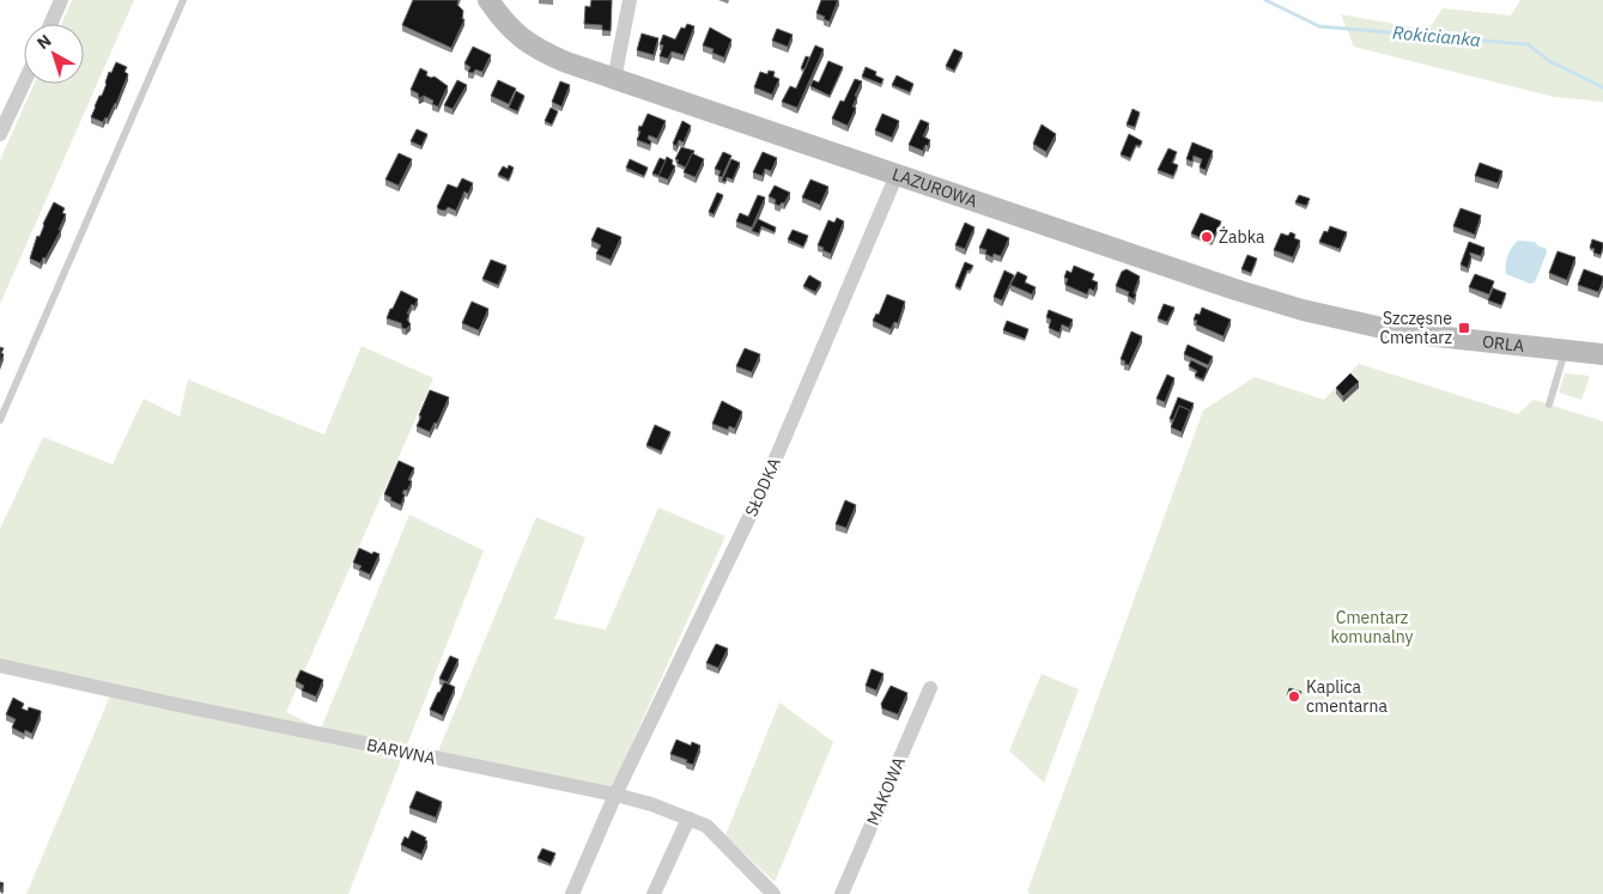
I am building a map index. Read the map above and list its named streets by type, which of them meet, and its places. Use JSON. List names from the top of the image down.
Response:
{
  "streets": {
    "street": [
      "LAZUROWA",
      "ORLA",
      "SŁODKA",
      "BARWNA",
      "MAKOWA"
    ]
  },
  "crossings": [
    ["LAZUROWA", "ORLA"],
    ["LAZUROWA", "SŁODKA"],
    ["SŁODKA", "BARWNA"]
  ],
  "water": ["Rokicianka"],
  "parks": ["Cmentarz komunalny"],
  "places": {
    "other": ["Żabka", "Kaplica cmentarna"],
    "transit": ["Szczęsne Cmentarz"]
  },
  "north": "top left"
}
